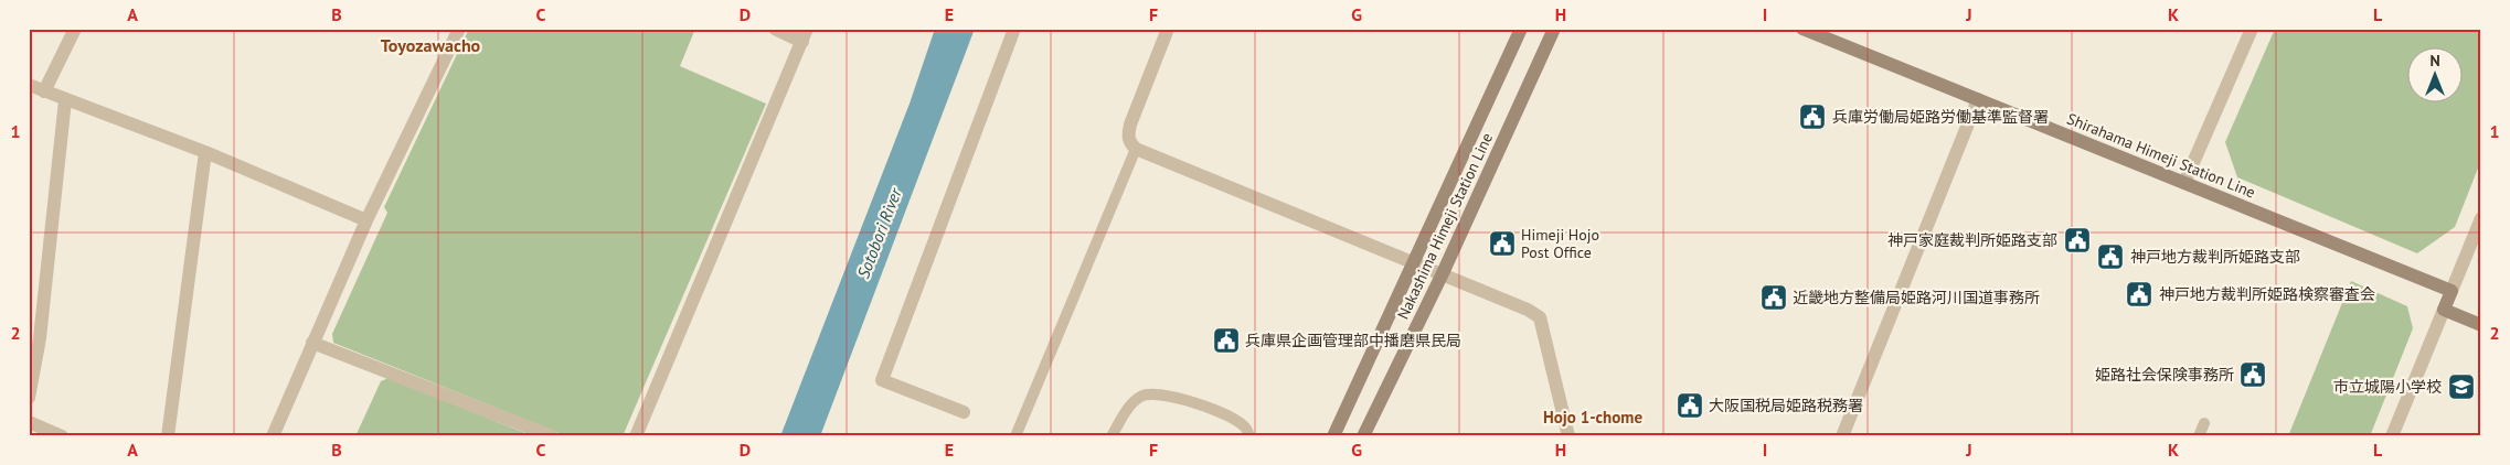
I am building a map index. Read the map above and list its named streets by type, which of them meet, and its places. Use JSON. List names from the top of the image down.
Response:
{
  "streets": {
    "main road": ["Shirahama Himeji Station Line", "Nakashima Himeji Station Line"]
  },
  "districts": ["Toyozawacho", "Hojo 1-chome"],
  "water": ["Sotobori River"],
  "places": {
    "public building": [
      "兵庫労働局姫路労働基準監督署",
      "神戸家庭裁判所姫路支部",
      "Himeji Hojo Post Office",
      "神戸地方裁判所姫路支部",
      "神戸地方裁判所姫路検察審査会",
      "近畿地方整備局姫路河川国道事務所",
      "兵庫県企画管理部中播磨県民局",
      "姫路社会保険事務所",
      "大阪国税局姫路税務署"
    ],
    "school or university": ["市立城陽小学校"]
  },
  "north": "top",
  "grid": {
    "columns": [
      "A",
      "B",
      "C",
      "D",
      "E",
      "F",
      "G",
      "H",
      "I",
      "J",
      "K",
      "L"
    ],
    "rows": ["1", "2"]
  }
}
